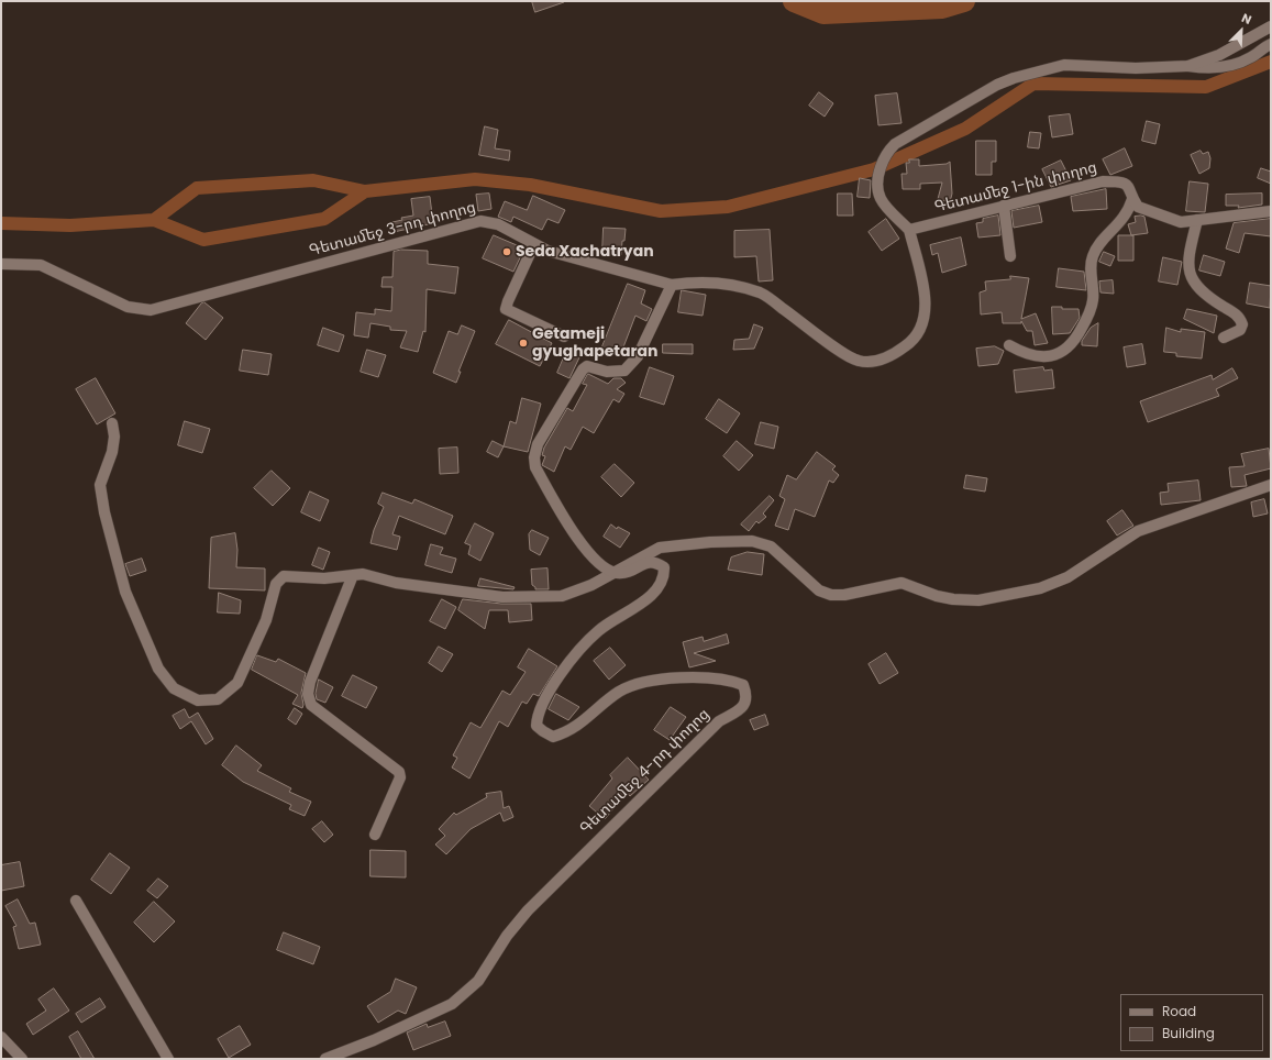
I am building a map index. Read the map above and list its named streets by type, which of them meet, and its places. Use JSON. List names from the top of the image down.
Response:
{
  "streets": {
    "street": ["Գետամեջ 1-ին փողոց", "Գետամեջ 3-րդ փողոց", "Գետամեջ 4-րդ փողոց"]
  },
  "crossings": [
    ["Գետամեջ 1-ին փողոց", "Գետամեջ 3-րդ փողոց"]
  ],
  "places": ["Seda Xachatryan", "Getameji gyughapetaran"],
  "legend": ["Road", "Building"],
  "north": "top right"
}
